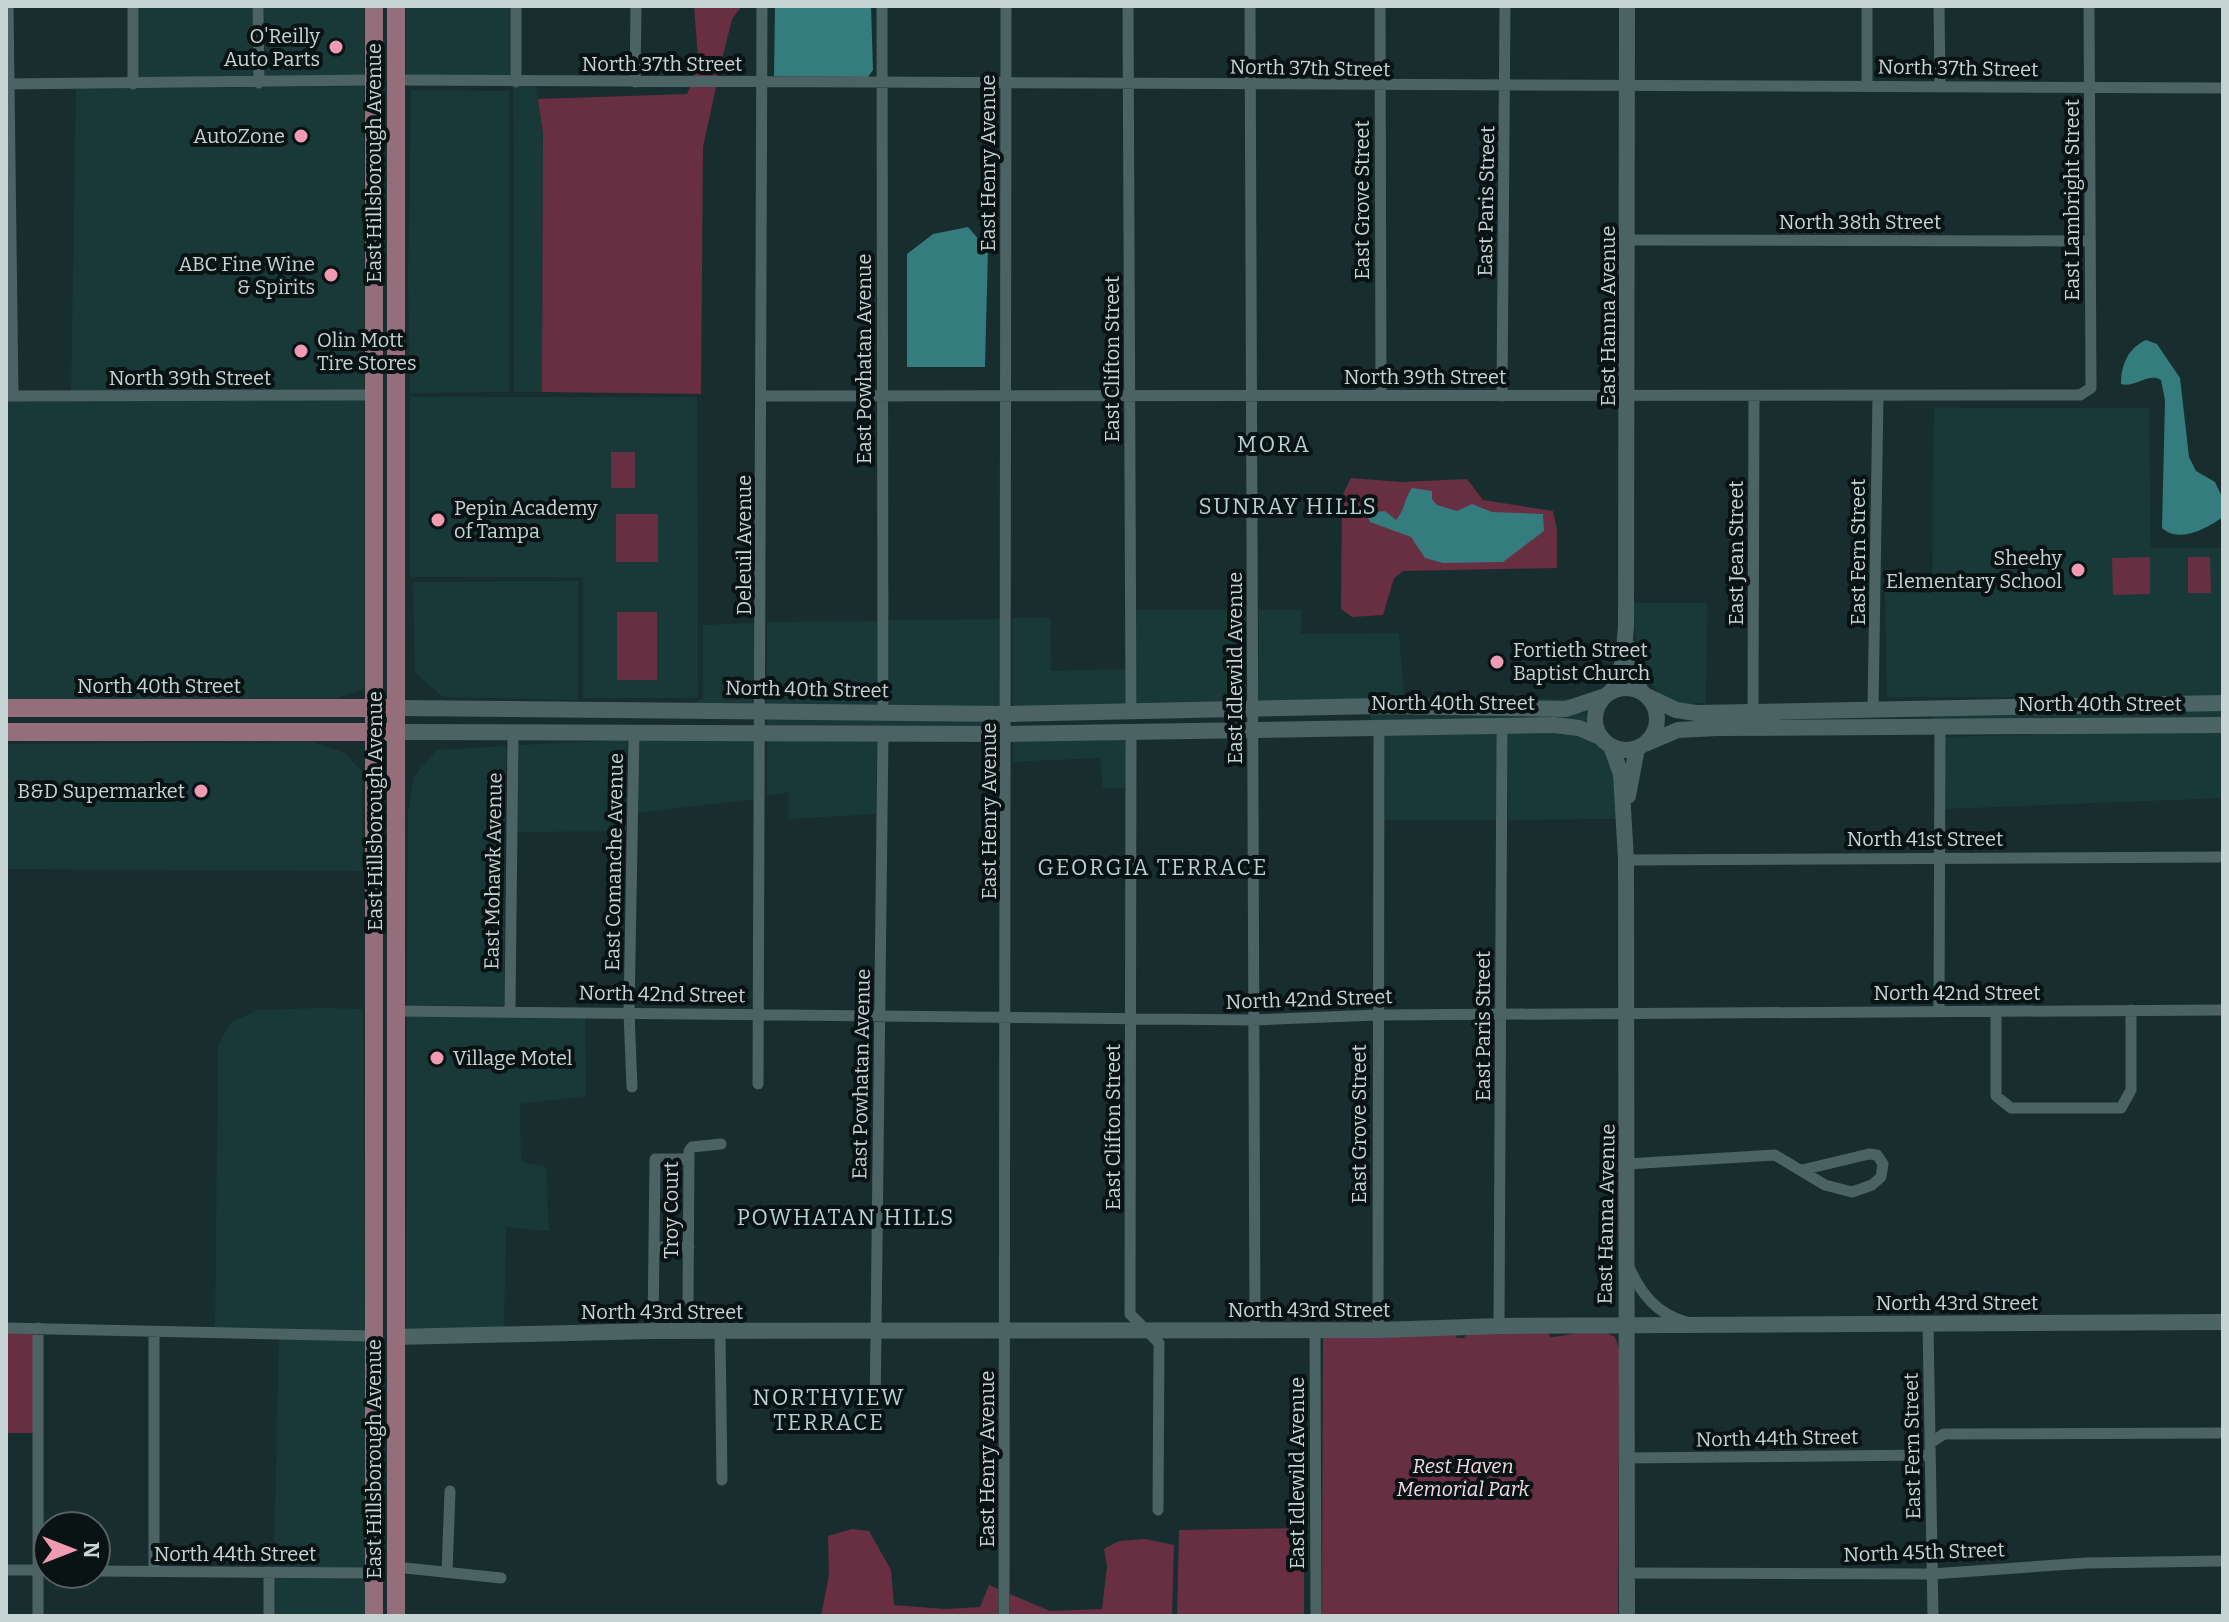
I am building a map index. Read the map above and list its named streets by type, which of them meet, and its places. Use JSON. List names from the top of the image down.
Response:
{
  "streets": {
    "main road": [
      "East Hillsborough Avenue",
      "East Hanna Avenue",
      "North 40th Street",
      "North 43rd Street"
    ],
    "street": [
      "North 37th Street",
      "East Henry Avenue",
      "East Grove Street",
      "East Lambright Street",
      "East Paris Street",
      "North 38th Street",
      "East Powhatan Avenue",
      "East Clifton Street",
      "North 39th Street",
      "Deleuil Avenue",
      "East Fern Street",
      "East Jean Street",
      "East Idlewild Avenue",
      "North 41st Street",
      "East Comanche Avenue",
      "East Mohawk Avenue",
      "North 42nd Street",
      "Troy Court",
      "North 44th Street",
      "North 45th Street"
    ]
  },
  "crossings": [
    ["North 37th Street", "East Hillsborough Avenue"],
    ["North 37th Street", "East Henry Avenue"],
    ["North 37th Street", "East Grove Street"],
    ["North 37th Street", "East Lambright Street"],
    ["North 37th Street", "East Paris Street"],
    ["North 37th Street", "East Hanna Avenue"],
    ["North 37th Street", "East Powhatan Avenue"],
    ["North 37th Street", "East Clifton Street"],
    ["North 37th Street", "Deleuil Avenue"],
    ["North 37th Street", "East Idlewild Avenue"],
    ["East Hillsborough Avenue", "North 39th Street"],
    ["East Hillsborough Avenue", "North 40th Street"],
    ["East Hillsborough Avenue", "North 42nd Street"],
    ["East Hillsborough Avenue", "North 43rd Street"],
    ["East Hillsborough Avenue", "North 44th Street"],
    ["East Henry Avenue", "North 39th Street"],
    ["East Henry Avenue", "North 40th Street"],
    ["East Henry Avenue", "North 42nd Street"],
    ["East Henry Avenue", "North 43rd Street"],
    ["East Grove Street", "North 39th Street"],
    ["East Grove Street", "North 40th Street"],
    ["East Grove Street", "North 42nd Street"],
    ["East Grove Street", "North 43rd Street"],
    ["East Lambright Street", "North 38th Street"],
    ["East Lambright Street", "North 39th Street"],
    ["East Paris Street", "North 39th Street"],
    ["East Paris Street", "North 40th Street"],
    ["East Paris Street", "North 42nd Street"],
    ["East Paris Street", "North 43rd Street"],
    ["North 38th Street", "East Hanna Avenue"],
    ["East Hanna Avenue", "North 39th Street"],
    ["East Hanna Avenue", "North 40th Street"],
    ["East Hanna Avenue", "North 41st Street"],
    ["East Hanna Avenue", "North 42nd Street"],
    ["East Hanna Avenue", "North 43rd Street"],
    ["East Hanna Avenue", "North 44th Street"],
    ["East Hanna Avenue", "North 45th Street"],
    ["East Powhatan Avenue", "North 39th Street"],
    ["East Powhatan Avenue", "North 40th Street"],
    ["East Powhatan Avenue", "North 42nd Street"],
    ["East Powhatan Avenue", "North 43rd Street"],
    ["East Clifton Street", "North 39th Street"],
    ["East Clifton Street", "North 40th Street"],
    ["East Clifton Street", "North 42nd Street"],
    ["East Clifton Street", "North 43rd Street"],
    ["North 39th Street", "Deleuil Avenue"],
    ["North 39th Street", "East Fern Street"],
    ["North 39th Street", "East Jean Street"],
    ["North 39th Street", "East Idlewild Avenue"],
    ["Deleuil Avenue", "North 40th Street"],
    ["Deleuil Avenue", "North 42nd Street"],
    ["East Fern Street", "North 40th Street"],
    ["East Fern Street", "North 43rd Street"],
    ["East Fern Street", "North 44th Street"],
    ["East Fern Street", "North 45th Street"],
    ["East Jean Street", "North 40th Street"],
    ["East Idlewild Avenue", "North 40th Street"],
    ["East Idlewild Avenue", "North 42nd Street"],
    ["East Idlewild Avenue", "North 43rd Street"],
    ["North 40th Street", "East Comanche Avenue"],
    ["North 40th Street", "East Mohawk Avenue"],
    ["East Comanche Avenue", "North 42nd Street"],
    ["East Mohawk Avenue", "North 42nd Street"]
  ],
  "districts": [
    "MORA",
    "SUNRAY HILLS",
    "GEORGIA TERRACE",
    "POWHATAN HILLS",
    "NORTHVIEW TERRACE"
  ],
  "parks": ["Rest Haven Memorial Park"],
  "places": [
    "O'Reilly Auto Parts",
    "AutoZone",
    "ABC Fine Wine & Spirits",
    "Olin Mott Tire Stores",
    "Pepin Academy of Tampa",
    "Sheehy Elementary School",
    "Fortieth Street Baptist Church",
    "B&D Supermarket",
    "Village Motel"
  ],
  "north": "right"
}
